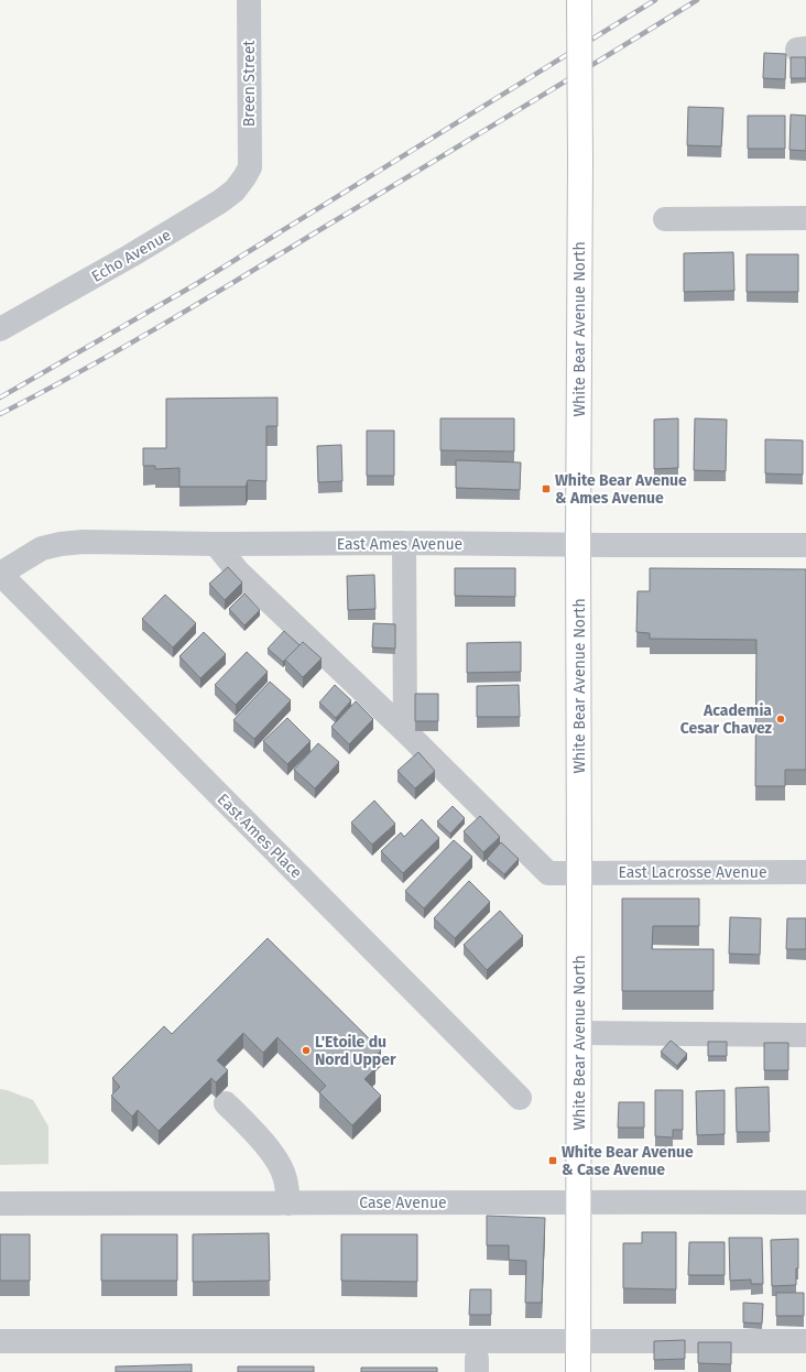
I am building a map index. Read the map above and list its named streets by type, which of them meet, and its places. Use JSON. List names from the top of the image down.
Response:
{
  "streets": {
    "main road": ["White Bear Avenue North"],
    "street": [
      "Breen Street",
      "Echo Avenue",
      "East Ames Avenue",
      "East Ames Place",
      "East Lacrosse Avenue",
      "Case Avenue"
    ]
  },
  "crossings": [
    ["Breen Street", "Echo Avenue"],
    ["White Bear Avenue North", "East Ames Avenue"],
    ["White Bear Avenue North", "East Lacrosse Avenue"],
    ["White Bear Avenue North", "Case Avenue"],
    ["East Ames Avenue", "East Ames Place"],
    ["East Ames Avenue", "East Lacrosse Avenue"]
  ],
  "places": {
    "transit": ["White Bear Avenue & Ames Avenue", "White Bear Avenue & Case Avenue"],
    "other": ["Academia Cesar Chavez", "L'Etoile du Nord Upper"]
  }
}
